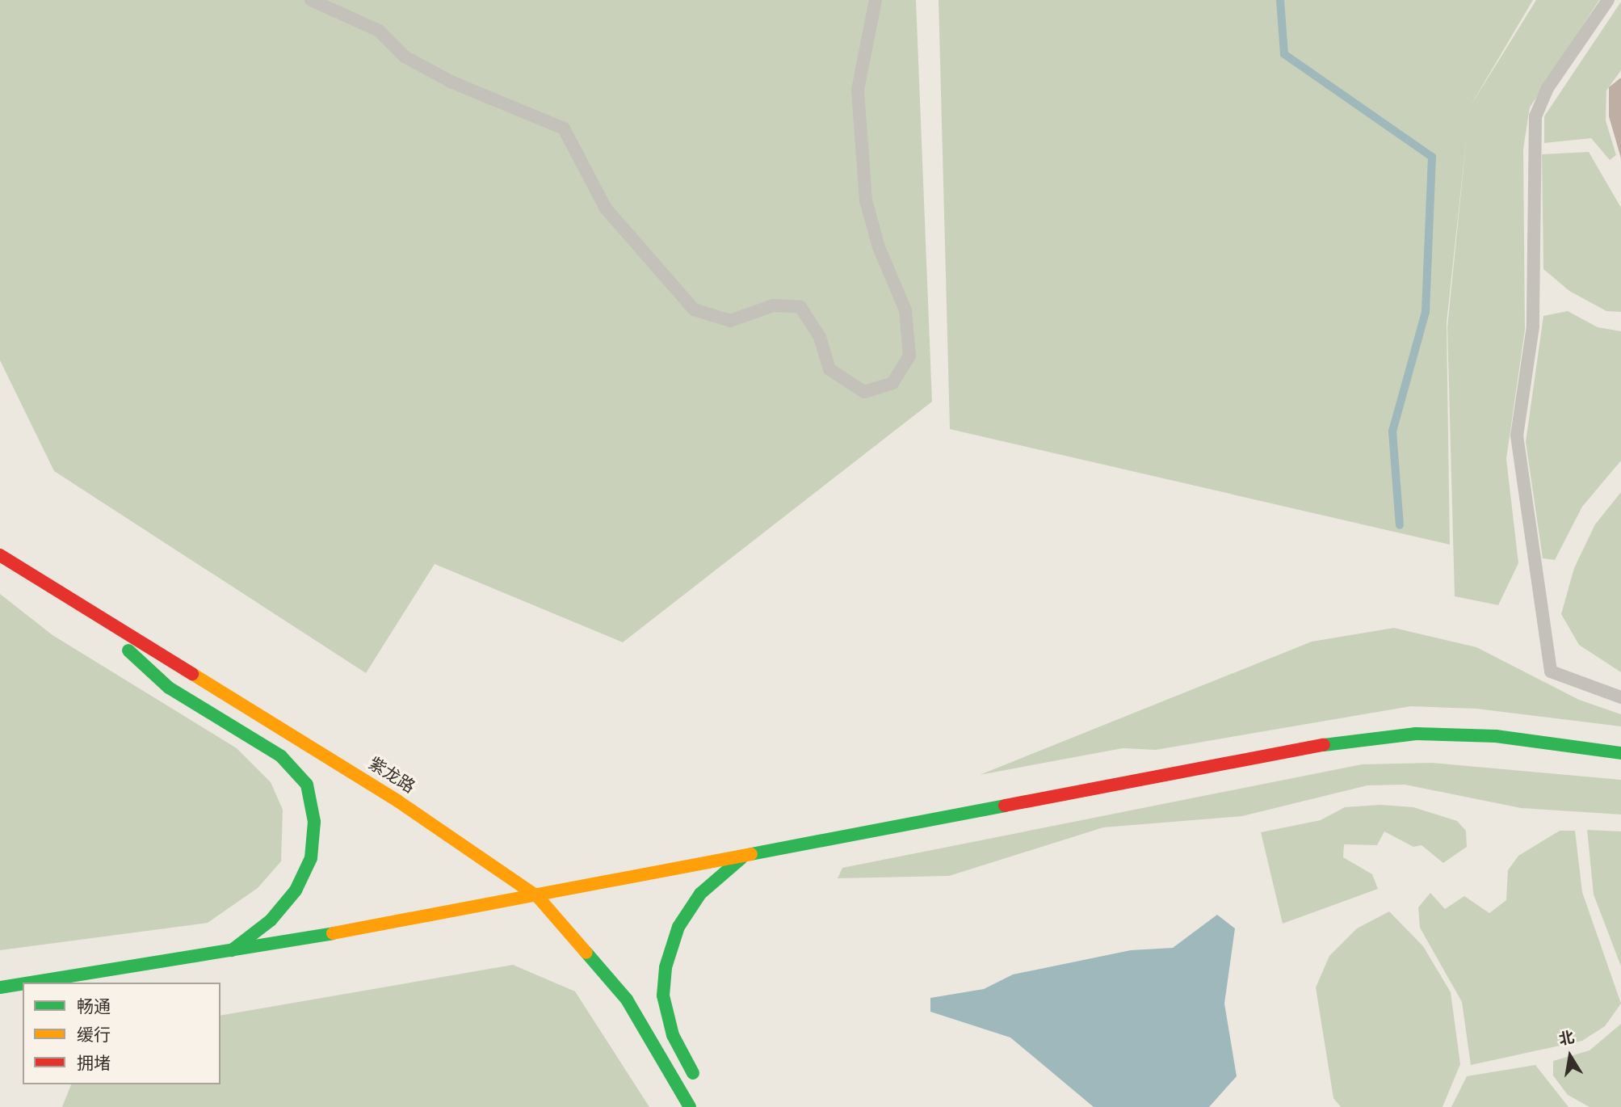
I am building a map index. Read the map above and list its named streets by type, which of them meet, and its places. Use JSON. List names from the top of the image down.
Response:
{
  "streets": {
    "street": ["紫龙路"]
  },
  "legend": ["畅通", "缓行", "拥堵"],
  "north": "top"
}
